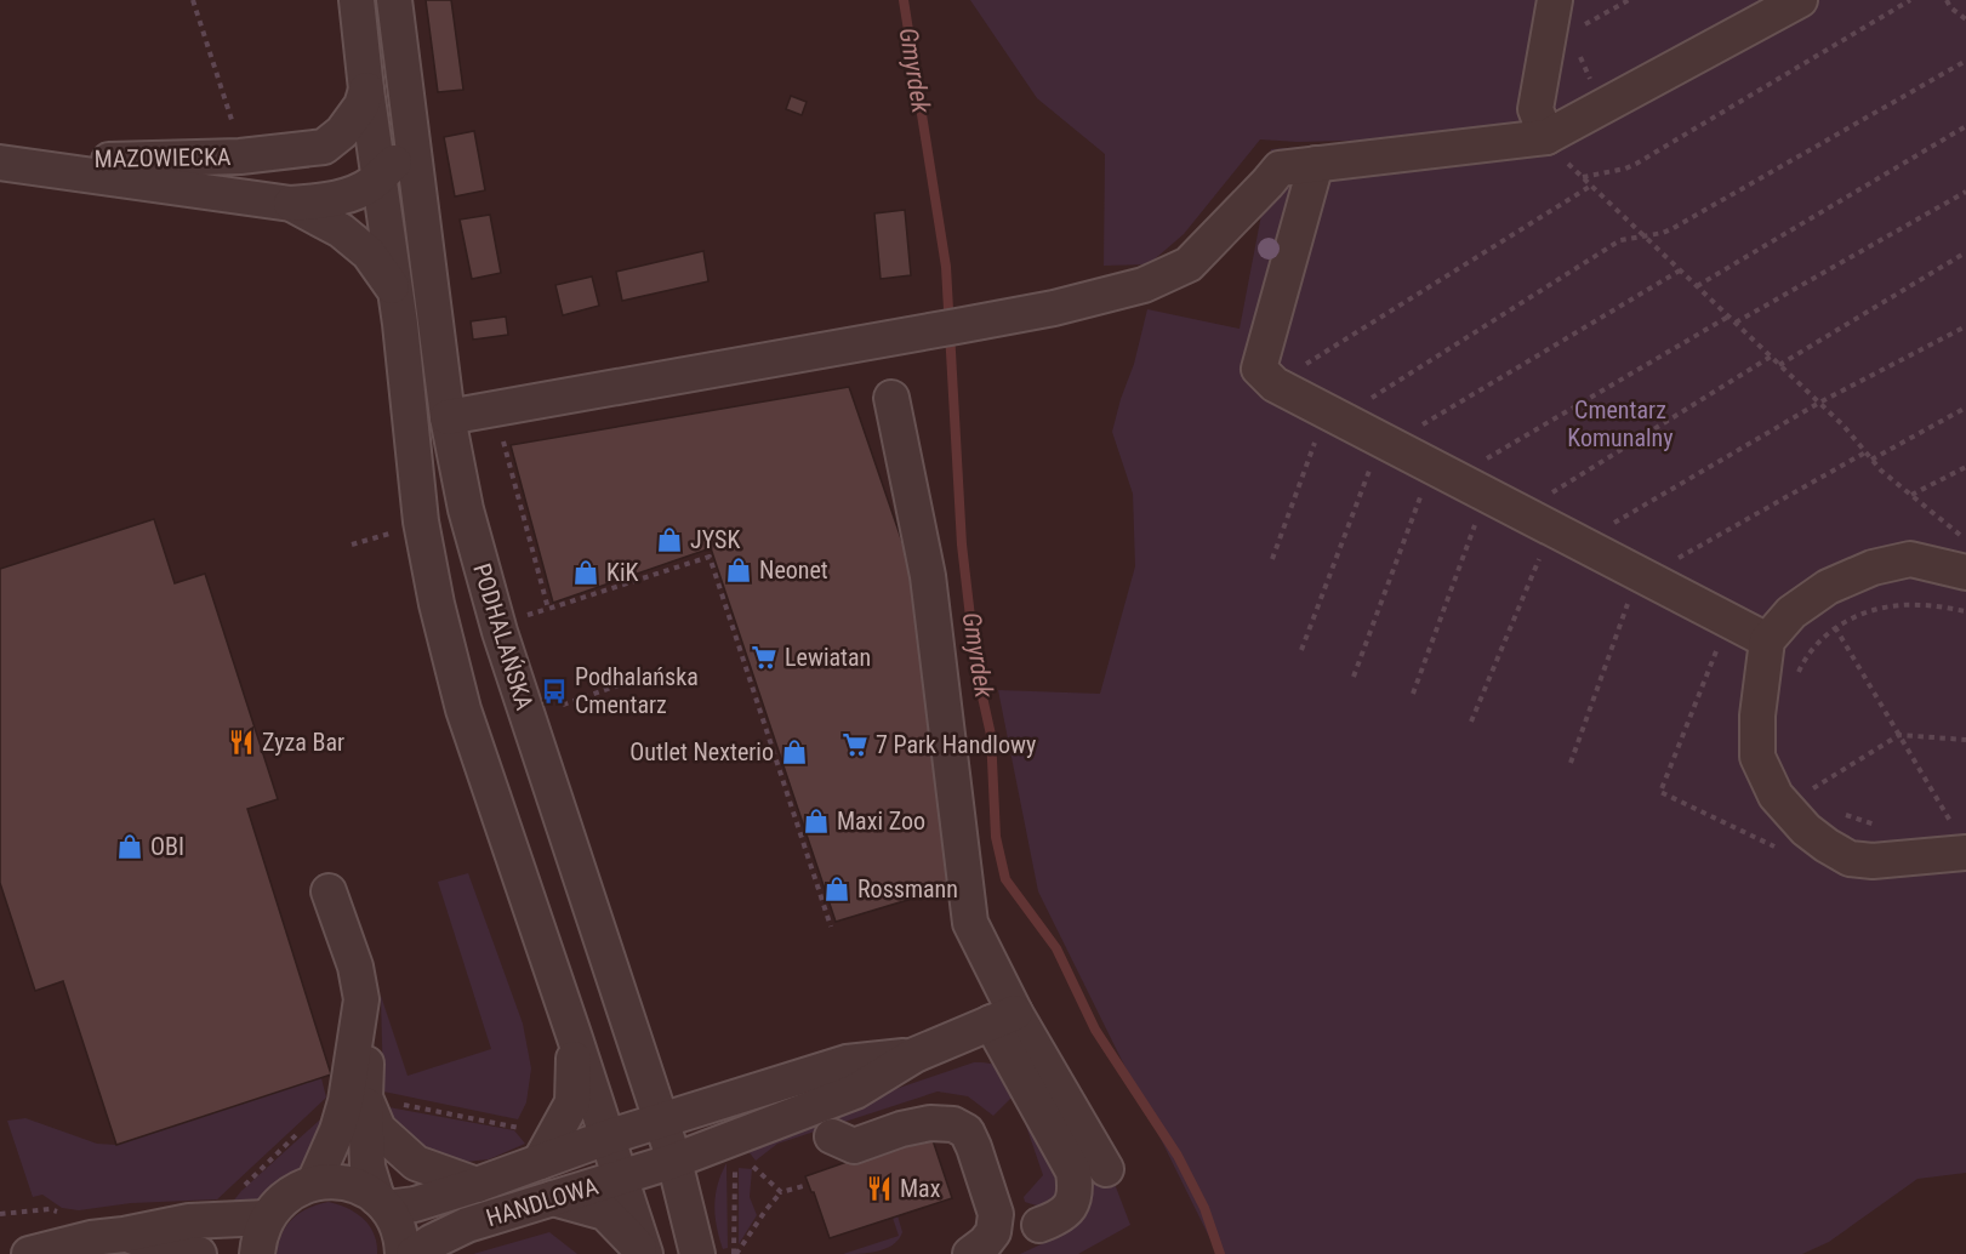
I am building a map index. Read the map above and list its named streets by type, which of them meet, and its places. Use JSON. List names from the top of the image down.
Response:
{
  "streets": {
    "street": ["MAZOWIECKA", "PODHALAŃSKA", "HANDLOWA"]
  },
  "crossings": [
    ["MAZOWIECKA", "PODHALAŃSKA"],
    ["PODHALAŃSKA", "HANDLOWA"]
  ],
  "water": ["Gmyrdek"],
  "parks": ["Cmentarz Komunalny"],
  "places": {
    "shop": [
      "JYSK",
      "Neonet",
      "KiK",
      "Outlet Nexterio",
      "Maxi Zoo",
      "OBI",
      "Rossmann"
    ],
    "supermarket": ["Lewiatan", "7 Park Handlowy"],
    "bus stop": ["Podhalańska Cmentarz"],
    "restaurant": ["Zyza Bar", "Max"]
  }
}
